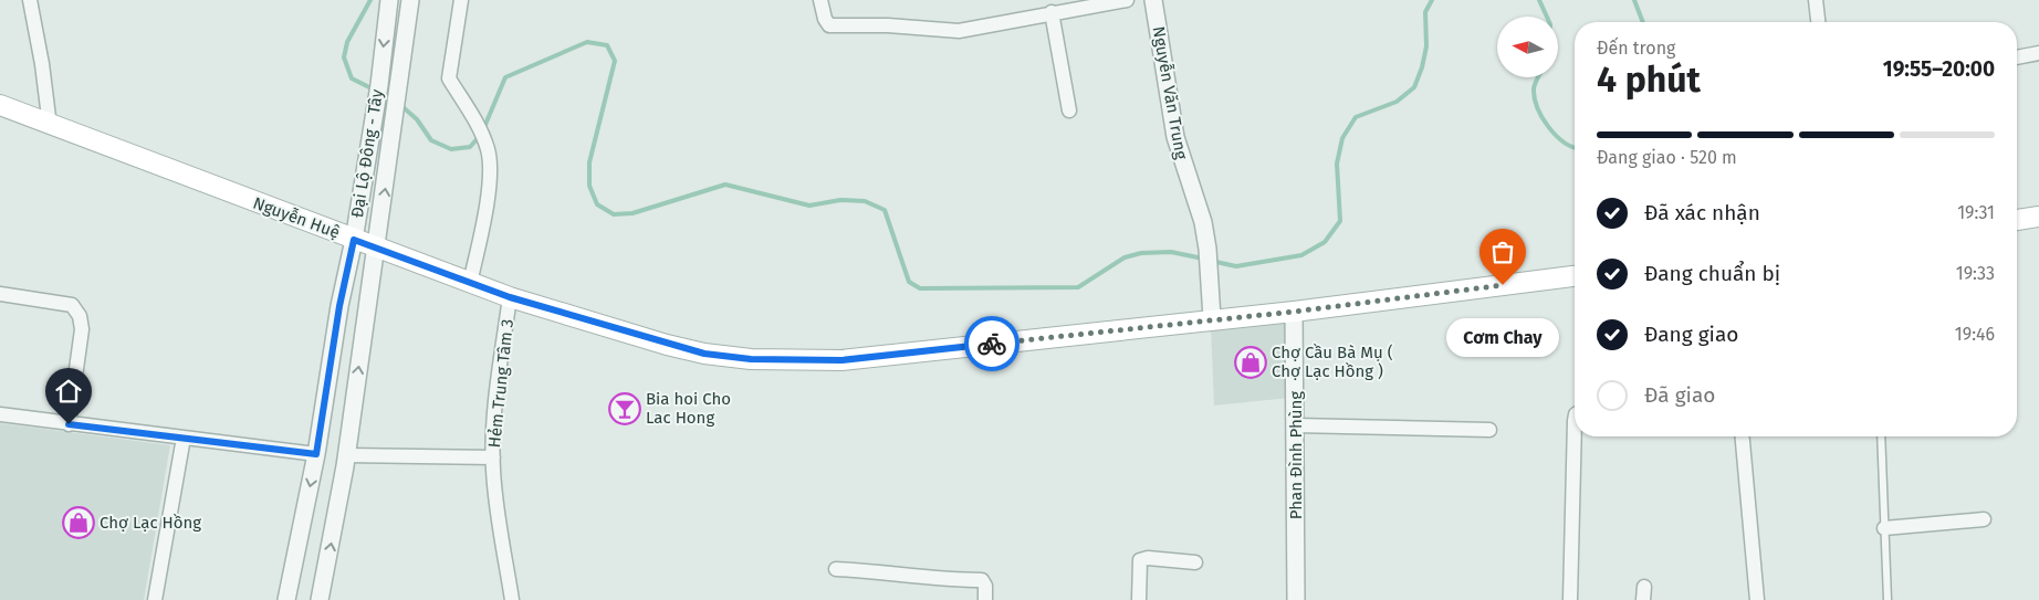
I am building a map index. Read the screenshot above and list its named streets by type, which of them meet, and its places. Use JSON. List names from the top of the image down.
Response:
{
  "streets": {
    "main road": ["Nguyễn Huệ"],
    "street": [
      "Nguyễn Văn Trung",
      "Đại Lộ Đông - Tây",
      "Hẻm Trung Tâm 3",
      "Phan Đình Phùng"
    ]
  },
  "crossings": [
    ["Nguyễn Văn Trung", "Nguyễn Huệ"],
    ["Đại Lộ Đông - Tây", "Nguyễn Huệ"],
    ["Nguyễn Huệ", "Hẻm Trung Tâm 3"],
    ["Nguyễn Huệ", "Phan Đình Phùng"]
  ],
  "places": {
    "other": ["Cơm Chay"],
    "shop": ["Chợ Cầu Bà Mụ ( Chợ Lạc Hồng )", "Chợ Lạc Hồng"],
    "bar": ["Bia hoi Cho Lac Hong"]
  },
  "north": "left",
  "page": {
    "heading": ["4 phút", "Đến trong", "19:55–20:00"],
    "bar": "Đang giao · 520 m",
    "list": [
      ["Đã xác nhận", "19:31"],
      ["Đang chuẩn bị", "19:33"],
      ["Đang giao", "19:46"],
      "Đã giao"
    ],
    "bubble": "Cơm Chay"
  }
}
